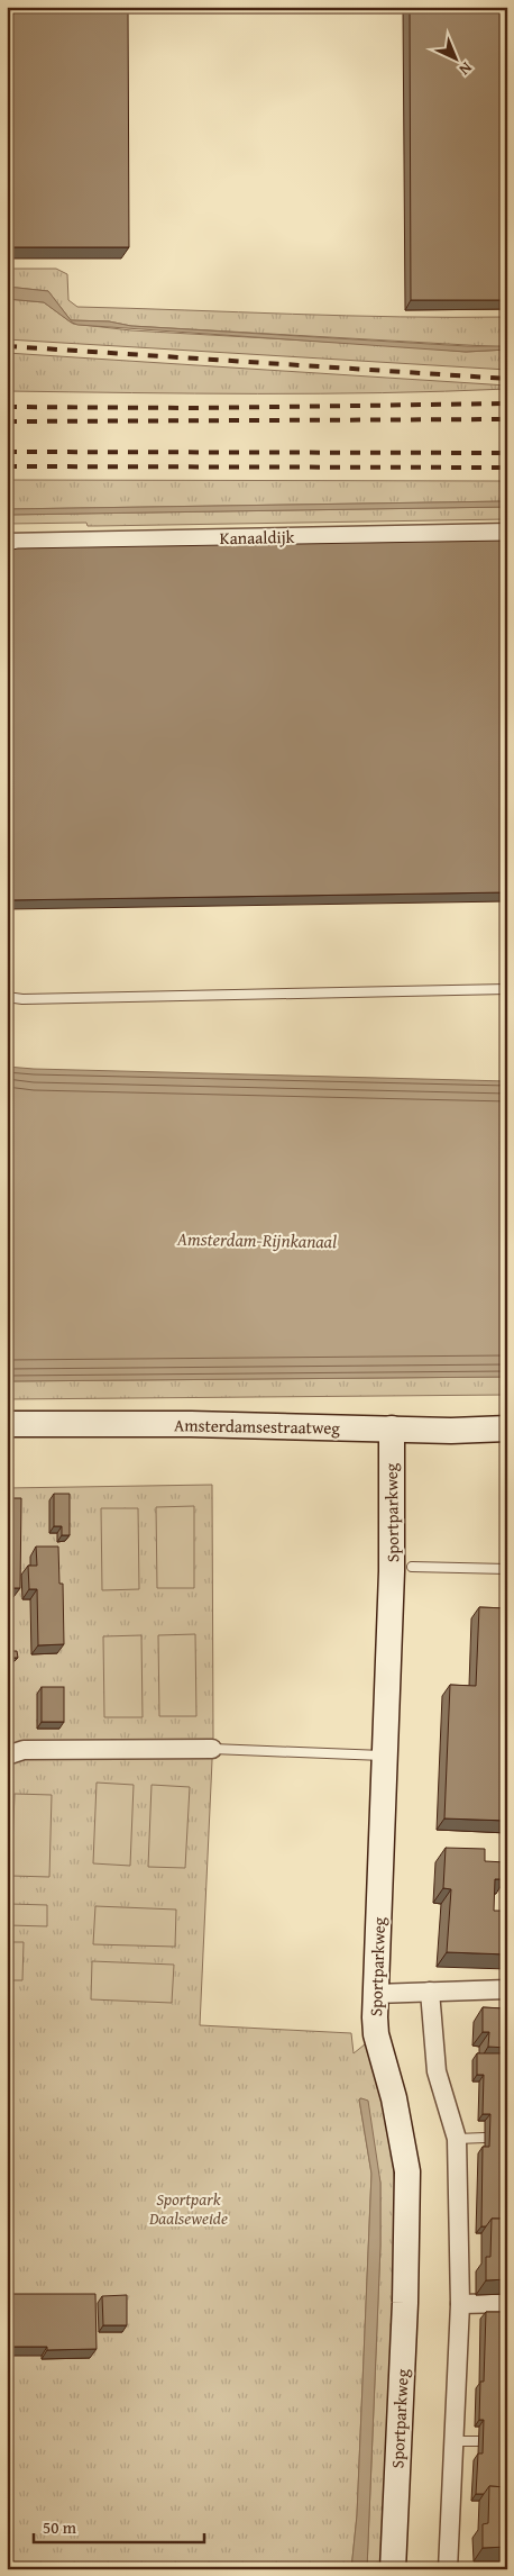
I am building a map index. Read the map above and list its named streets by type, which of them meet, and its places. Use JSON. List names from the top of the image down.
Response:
{
  "streets": {
    "street": ["Kanaaldijk", "Amsterdamsestraatweg", "Sportparkweg"]
  },
  "crossings": [
    ["Amsterdamsestraatweg", "Sportparkweg"]
  ],
  "water": ["Amsterdam-Rijnkanaal"],
  "parks": ["Sportpark Daalseweide"],
  "scale_bar": "50 m",
  "north": "bottom right"
}
